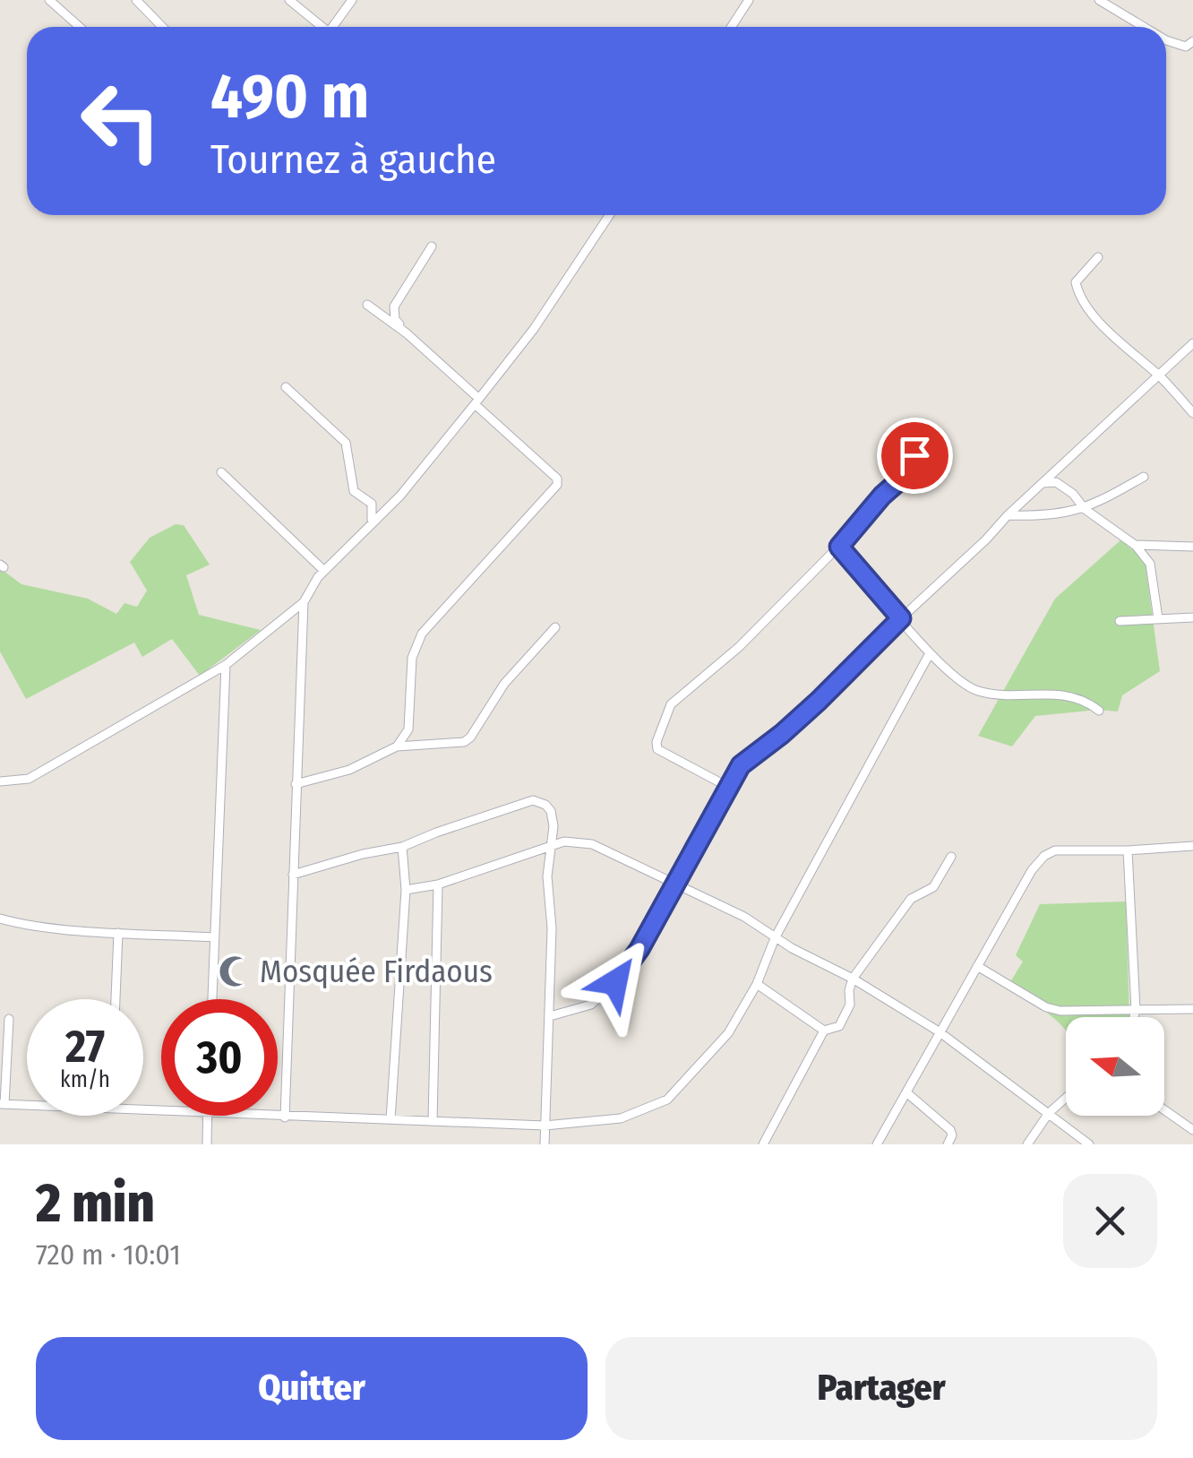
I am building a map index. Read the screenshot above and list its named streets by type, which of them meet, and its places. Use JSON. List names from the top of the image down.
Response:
{
  "places": {
    "mosque": ["Mosquée Firdaous"]
  },
  "north": "left",
  "page": {
    "turn": ["490 m", "Tournez à gauche"],
    "speed": "27 km/h",
    "limit": "30",
    "heading": ["2 min", "720 m · 10:01"],
    "buttons": ["Quitter", "Partager"]
  }
}
